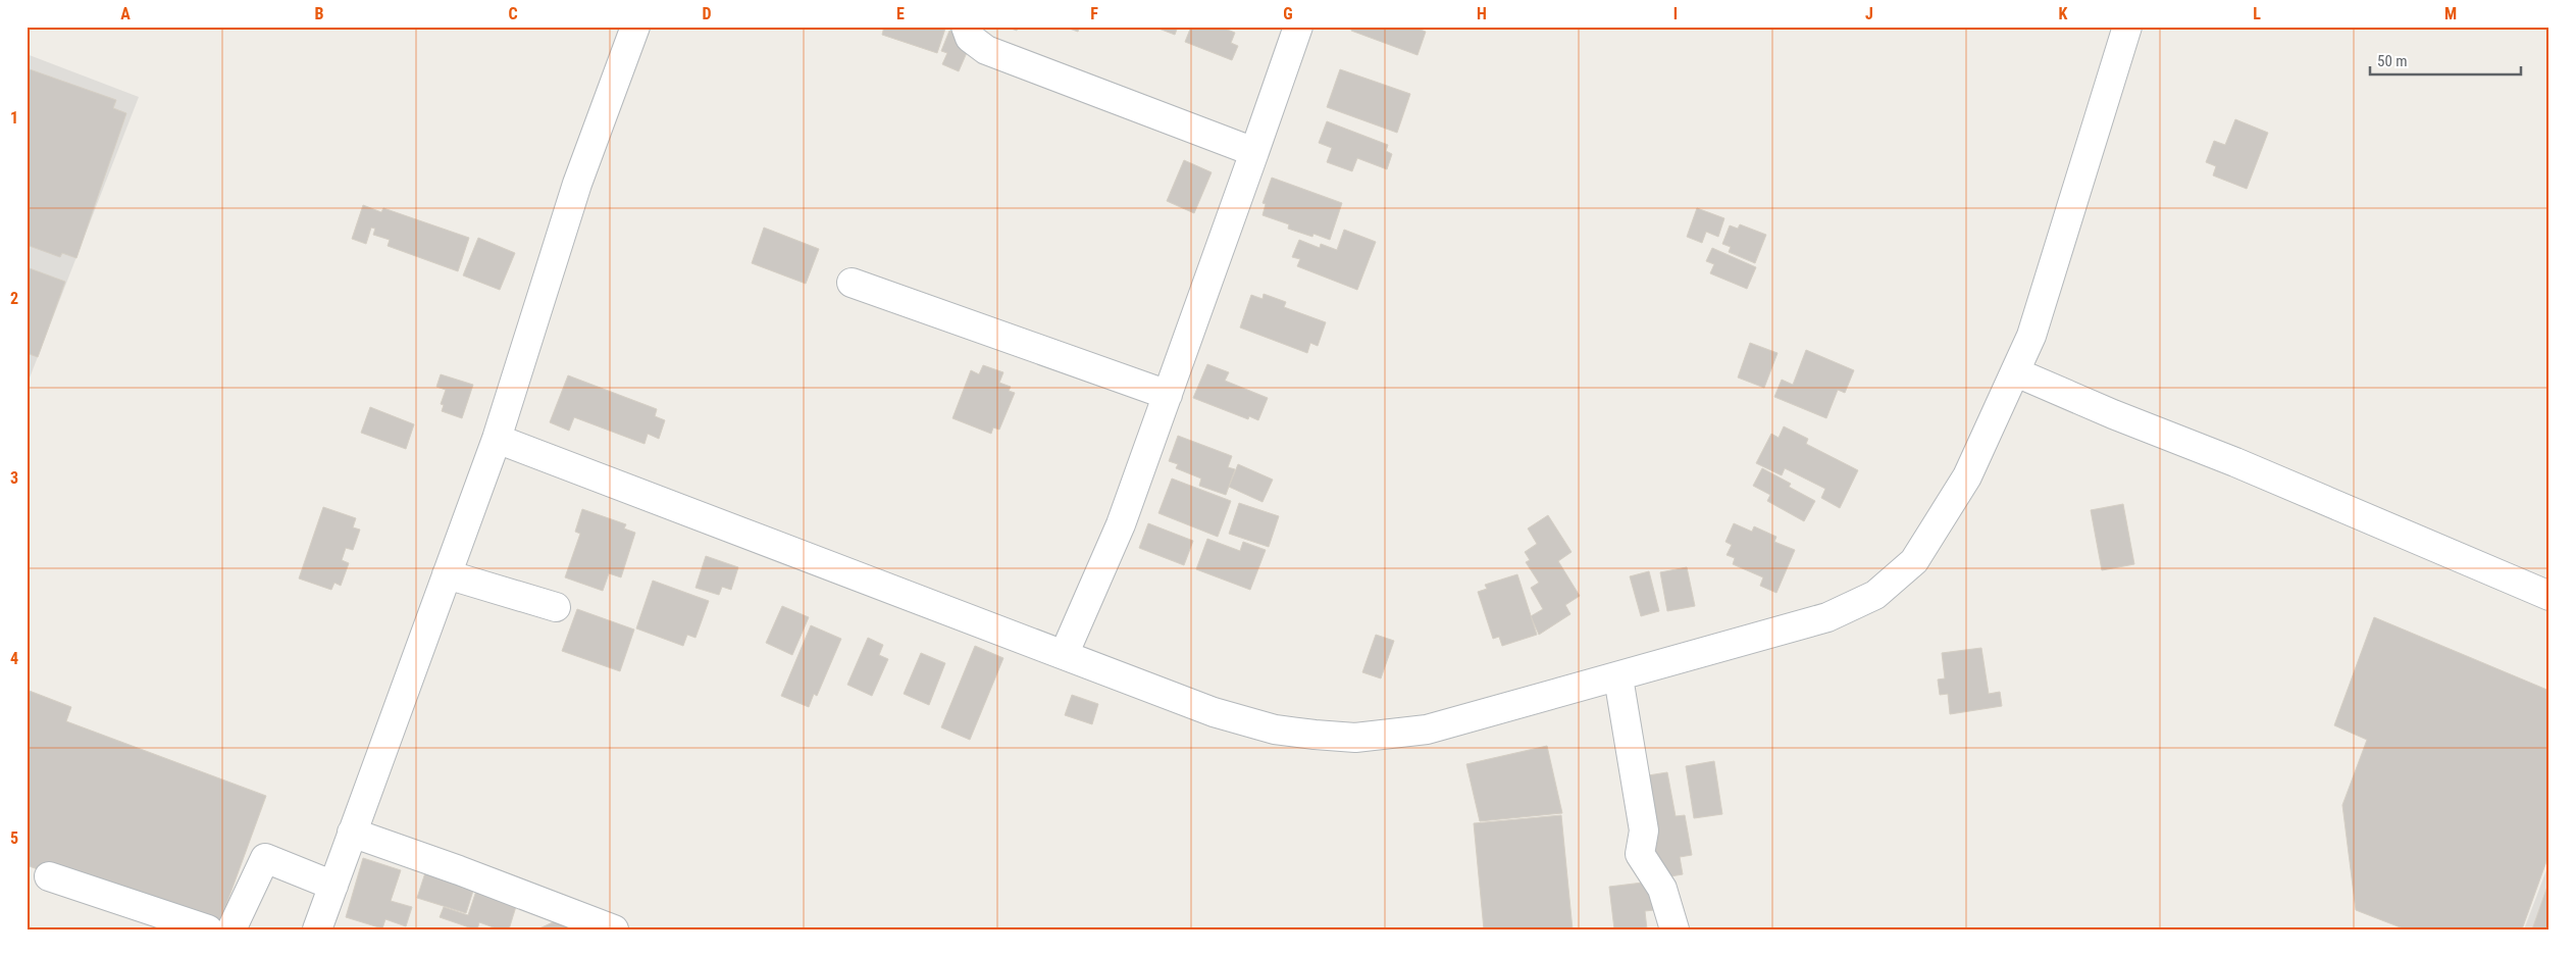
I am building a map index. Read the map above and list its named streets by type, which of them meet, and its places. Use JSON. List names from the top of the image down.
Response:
{
  "scale_bar": "50 m",
  "grid": {
    "columns": [
      "A",
      "B",
      "C",
      "D",
      "E",
      "F",
      "G",
      "H",
      "I",
      "J",
      "K",
      "L",
      "M"
    ],
    "rows": [
      "1",
      "2",
      "3",
      "4",
      "5"
    ]
  }
}
